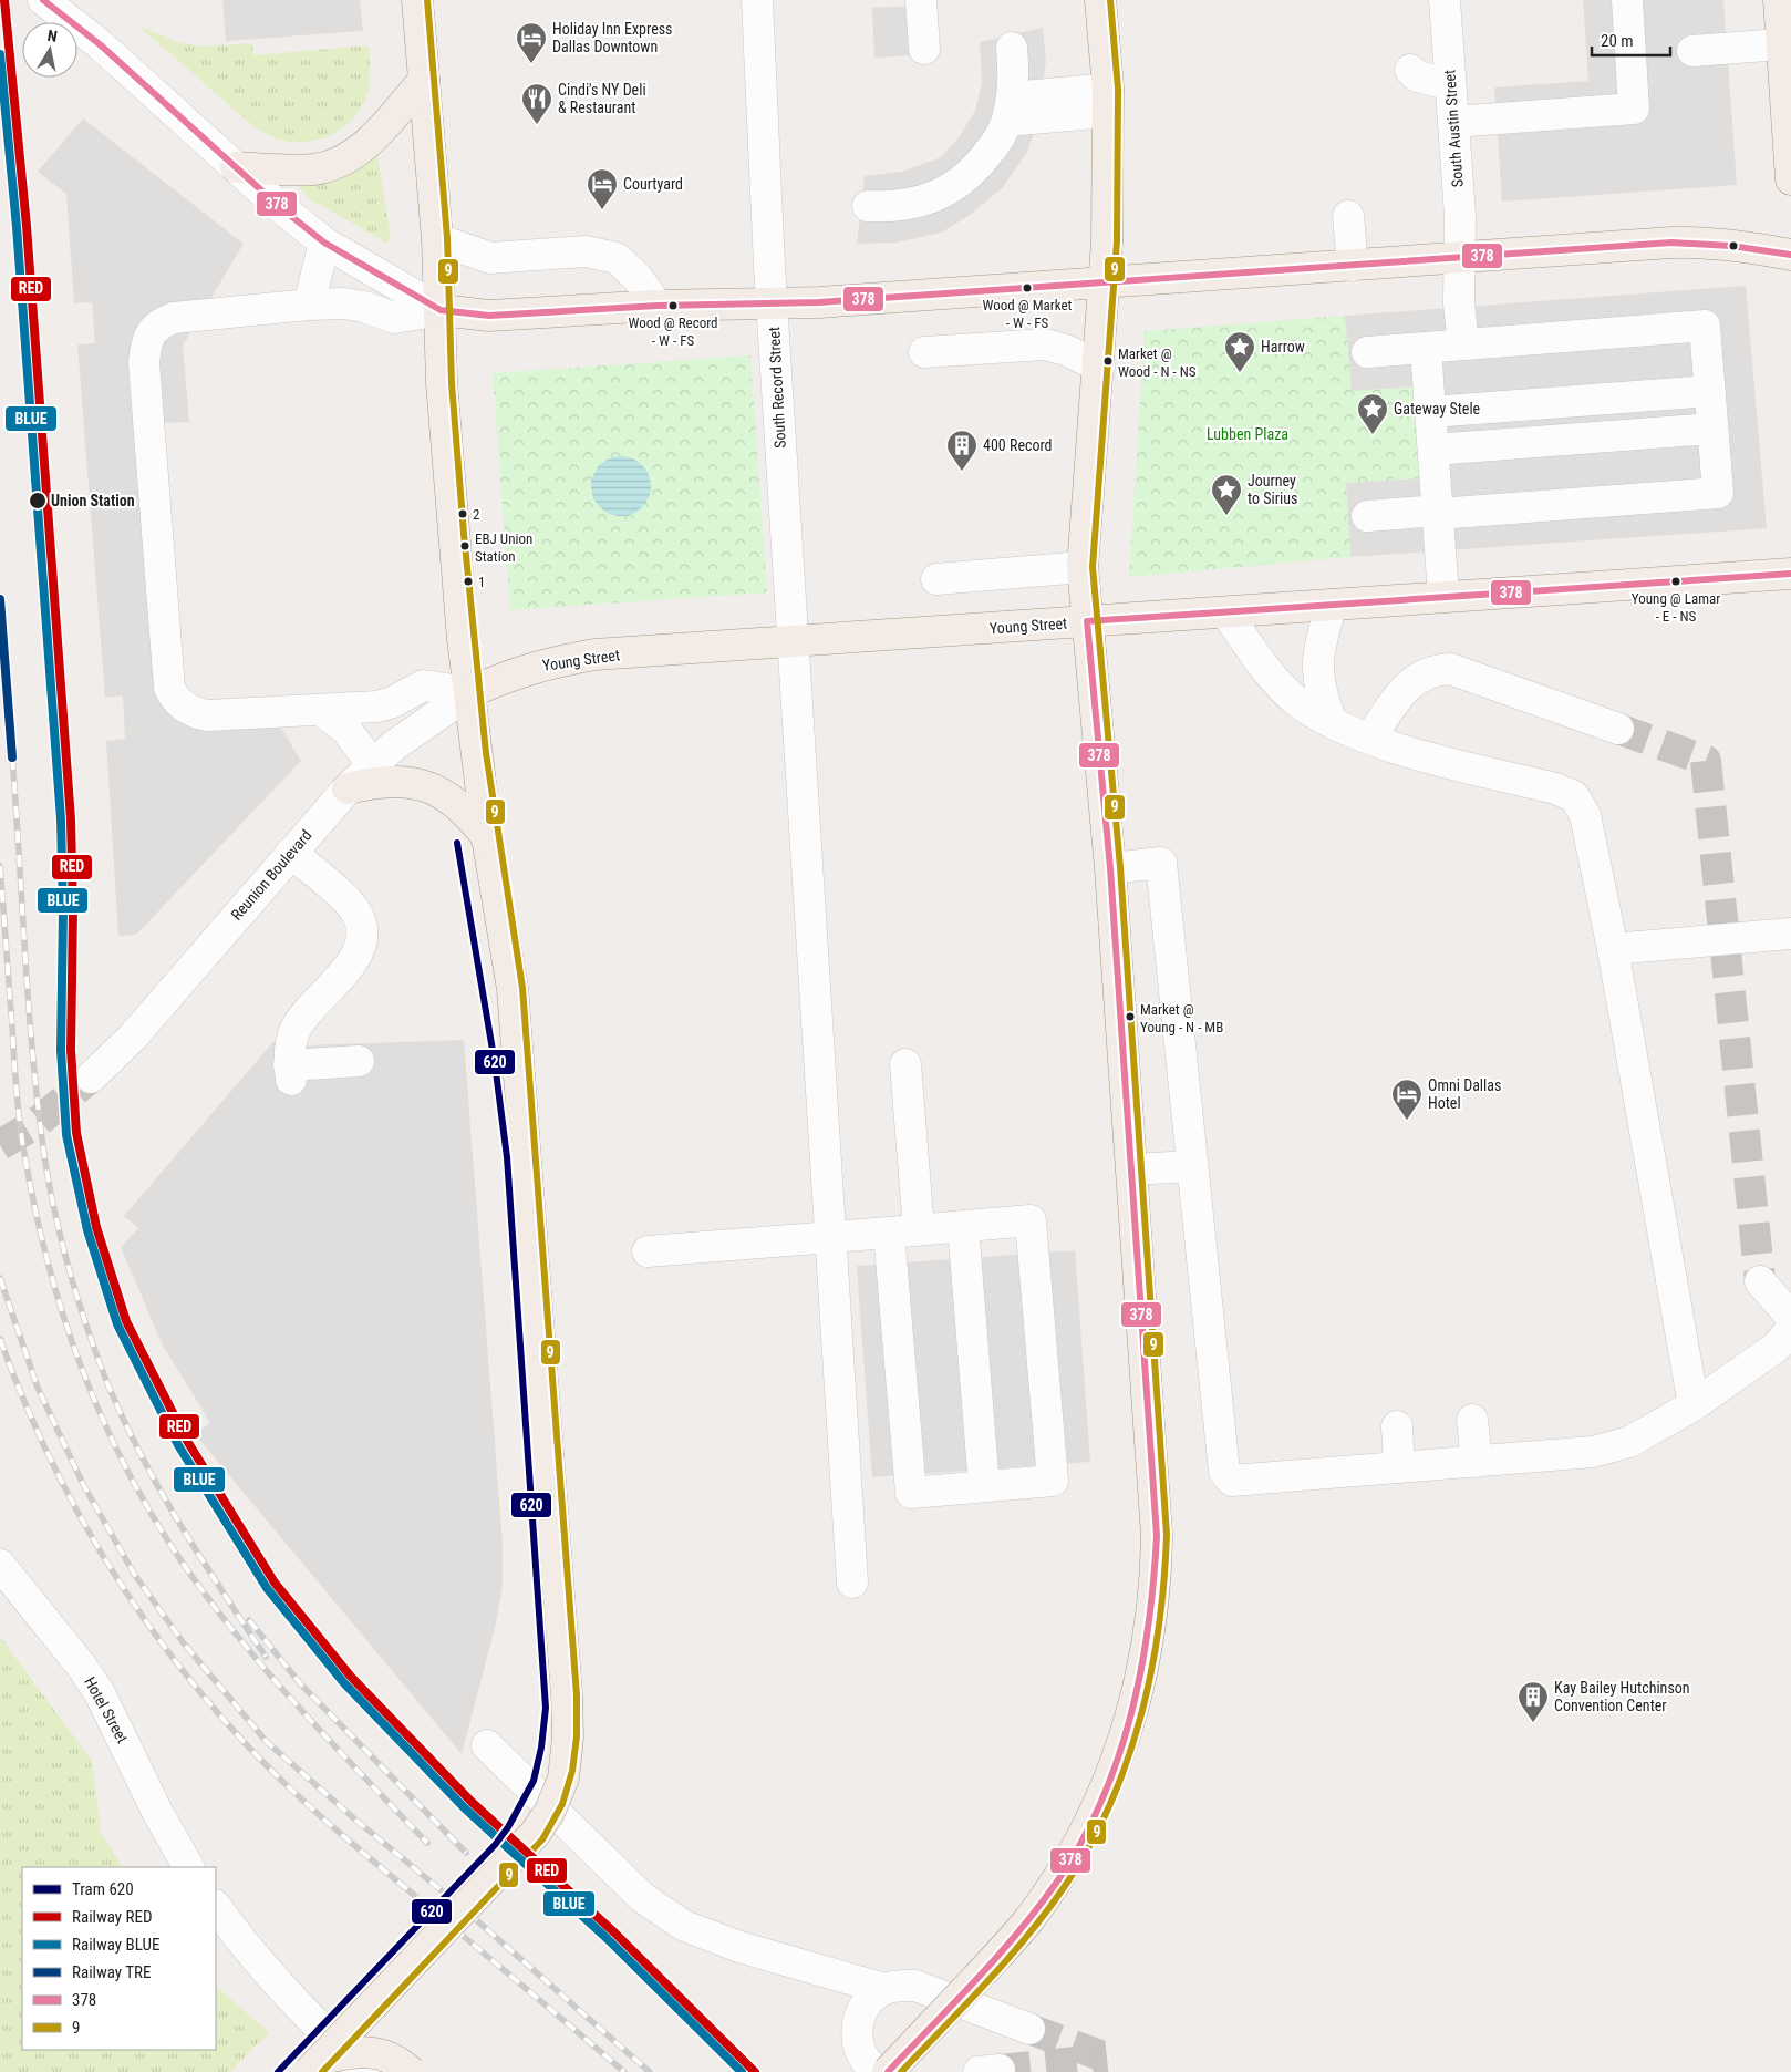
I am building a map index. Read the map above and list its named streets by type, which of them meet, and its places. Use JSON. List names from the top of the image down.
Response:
{
  "streets": {
    "main road": ["Young Street"],
    "street": [
      "South Austin Street",
      "South Record Street",
      "Reunion Boulevard",
      "Hotel Street"
    ]
  },
  "crossings": [
    ["South Record Street", "Young Street"],
    ["Young Street", "Reunion Boulevard"]
  ],
  "parks": ["Lubben Plaza"],
  "places": {
    "hotel": ["Holiday Inn Express Dallas Downtown", "Courtyard", "Omni Dallas Hotel"],
    "restaurant": ["Cindi's NY Deli & Restaurant"],
    "other": [
      "Wood @ Market - W - FS",
      "Wood @ Record - W - FS",
      "Market @ Wood - N - NS",
      "Union Station",
      "2",
      "EBJ Union Station",
      "1",
      "Young @ Lamar - E - NS",
      "Market @ Young - N - MB"
    ],
    "place": ["Harrow", "Gateway Stele", "Journey to Sirius"],
    "building": ["400 Record", "Kay Bailey Hutchinson Convention Center"]
  },
  "lines": [
    "rail line RED",
    "transit line 378",
    "transit line 9",
    "rail line BLUE",
    "rail line TRE",
    "tram line 620"
  ],
  "legend": [
    "Tram 620",
    "Railway RED",
    "Railway BLUE",
    "Railway TRE",
    "378",
    "9"
  ],
  "scale_bar": "20 m",
  "north": "top"
}
